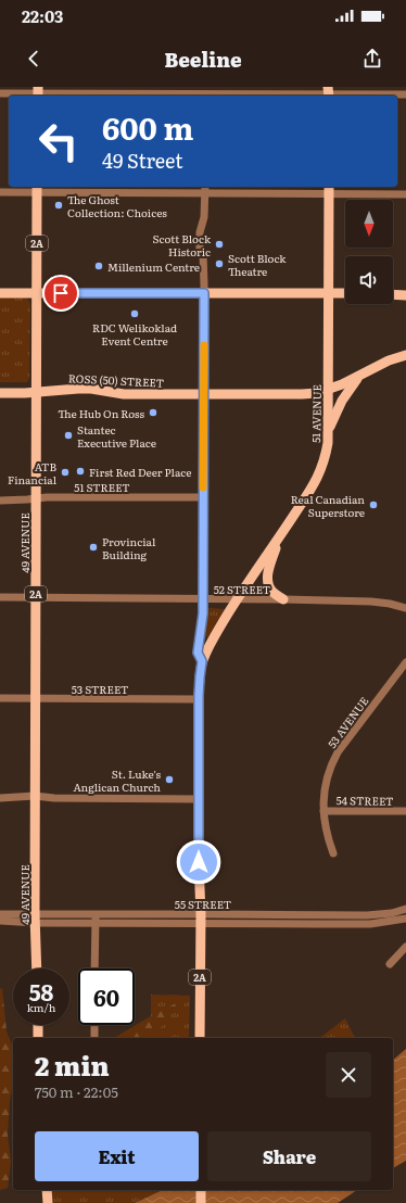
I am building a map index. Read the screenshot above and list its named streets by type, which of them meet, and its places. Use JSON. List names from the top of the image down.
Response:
{
  "streets": {
    "main road": [
      "2A",
      "ROSS (50) STREET",
      "51 AVENUE",
      "49 AVENUE"
    ],
    "street": [
      "51 STREET",
      "52 STREET",
      "53 STREET",
      "53 AVENUE",
      "54 STREET",
      "55 STREET"
    ]
  },
  "crossings": [
    ["2A", "51 AVENUE"],
    ["2A", "53 STREET"],
    ["2A", "55 STREET"],
    ["ROSS (50) STREET", "51 AVENUE"],
    ["ROSS (50) STREET", "49 AVENUE"],
    ["51 AVENUE", "52 STREET"],
    ["51 STREET", "49 AVENUE"],
    ["49 AVENUE", "52 STREET"],
    ["49 AVENUE", "53 STREET"],
    ["49 AVENUE", "55 STREET"],
    ["53 AVENUE", "54 STREET"]
  ],
  "places": [
    "The Ghost Collection: Choices",
    "Scott Block Historic",
    "Scott Block Theatre",
    "Millenium Centre",
    "RDC Welikoklad Event Centre",
    "The Hub On Ross",
    "Stantec Executive Place",
    "First Red Deer Place",
    "ATB Financial",
    "Real Canadian Superstore",
    "Provincial Building",
    "St. Luke's Anglican Church"
  ],
  "north": "bottom",
  "page": {
    "status": "22:03",
    "header": "Beeline",
    "turn": ["600 m", "49 Street"],
    "speed": "58 km/h",
    "limit": "60",
    "heading": ["2 min", "750 m · 22:05"],
    "buttons": ["Exit", "Share"]
  }
}
